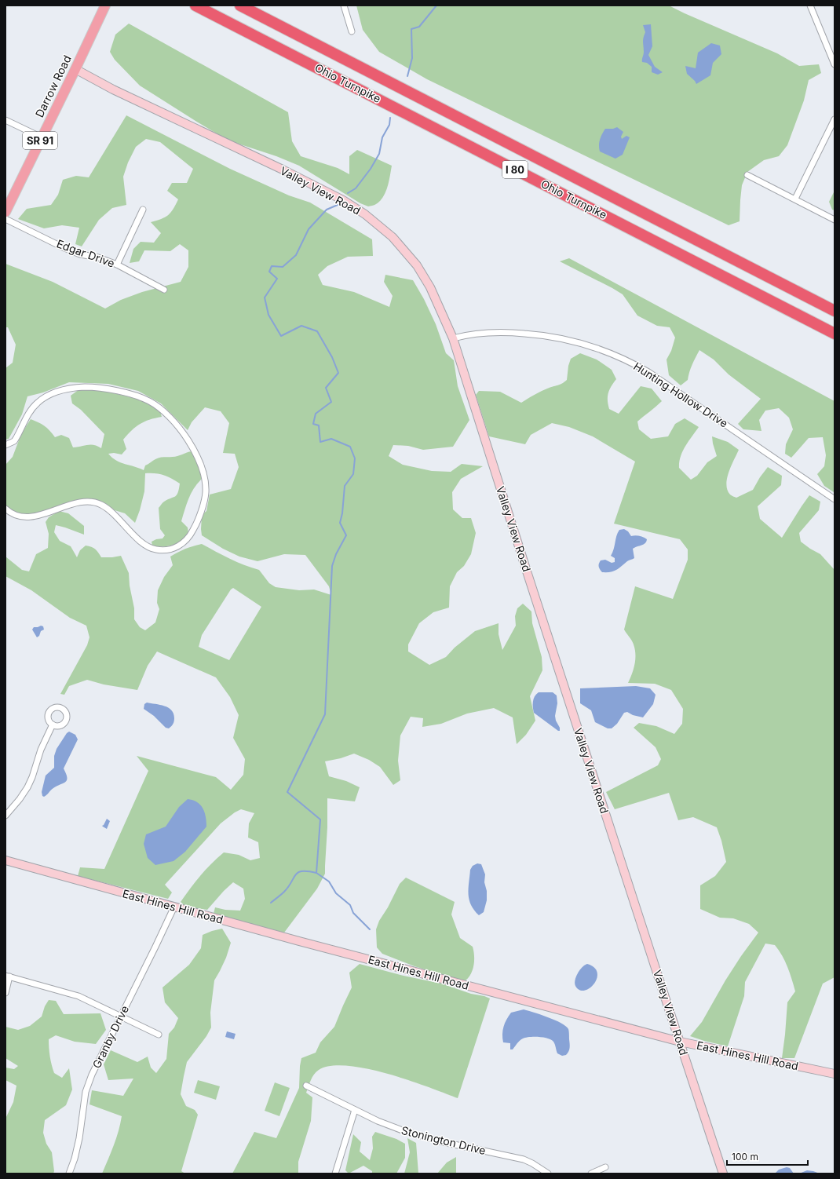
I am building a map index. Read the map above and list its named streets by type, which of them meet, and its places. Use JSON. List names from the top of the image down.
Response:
{
  "streets": {
    "highway": ["Ohio Turnpike", "I 80"],
    "main road": [
      "Darrow Road",
      "SR 91",
      "Valley View Road",
      "East Hines Hill Road"
    ],
    "street": [
      "Edgar Drive",
      "Hunting Hollow Drive",
      "Granby Drive",
      "Stonington Drive"
    ]
  },
  "crossings": [
    ["Darrow Road", "Valley View Road"],
    ["Valley View Road", "Hunting Hollow Drive"],
    ["Valley View Road", "East Hines Hill Road"],
    ["East Hines Hill Road", "Granby Drive"]
  ],
  "scale_bar": "100 m"
}
